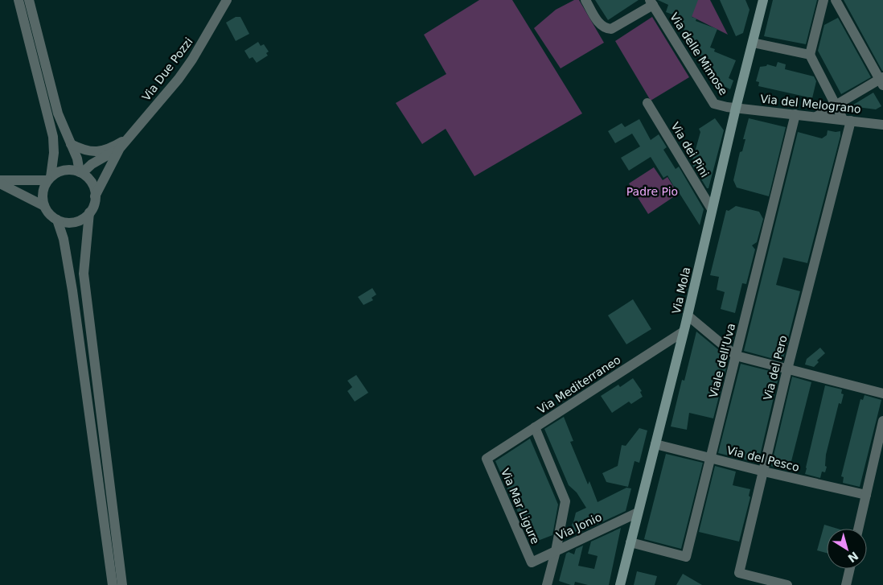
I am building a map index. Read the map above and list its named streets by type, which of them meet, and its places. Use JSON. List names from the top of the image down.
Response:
{
  "streets": {
    "main road": ["Via Mola"],
    "street": [
      "Via delle Mimose",
      "Via Due Pozzi",
      "Via del Melograno",
      "Via dei Pini",
      "Viale dell'Uva",
      "Via del Pero",
      "Via Mediterraneo",
      "Via del Pesco",
      "Via Mar Ligure",
      "Via Jonio"
    ]
  },
  "crossings": [
    ["Via delle Mimose", "Via del Melograno"],
    ["Via delle Mimose", "Via Mola"],
    ["Via del Melograno", "Via Mola"],
    ["Via del Melograno", "Viale dell'Uva"],
    ["Via del Melograno", "Via del Pero"],
    ["Via dei Pini", "Via Mola"],
    ["Via Mola", "Viale dell'Uva"],
    ["Via Mola", "Via Mediterraneo"],
    ["Via Mola", "Via del Pesco"],
    ["Via Mola", "Via Jonio"],
    ["Viale dell'Uva", "Via del Pesco"],
    ["Via del Pero", "Via del Pesco"],
    ["Via Mediterraneo", "Via Mar Ligure"],
    ["Via Mar Ligure", "Via Jonio"]
  ],
  "parks": ["Padre Pio"],
  "north": "bottom right"
}
